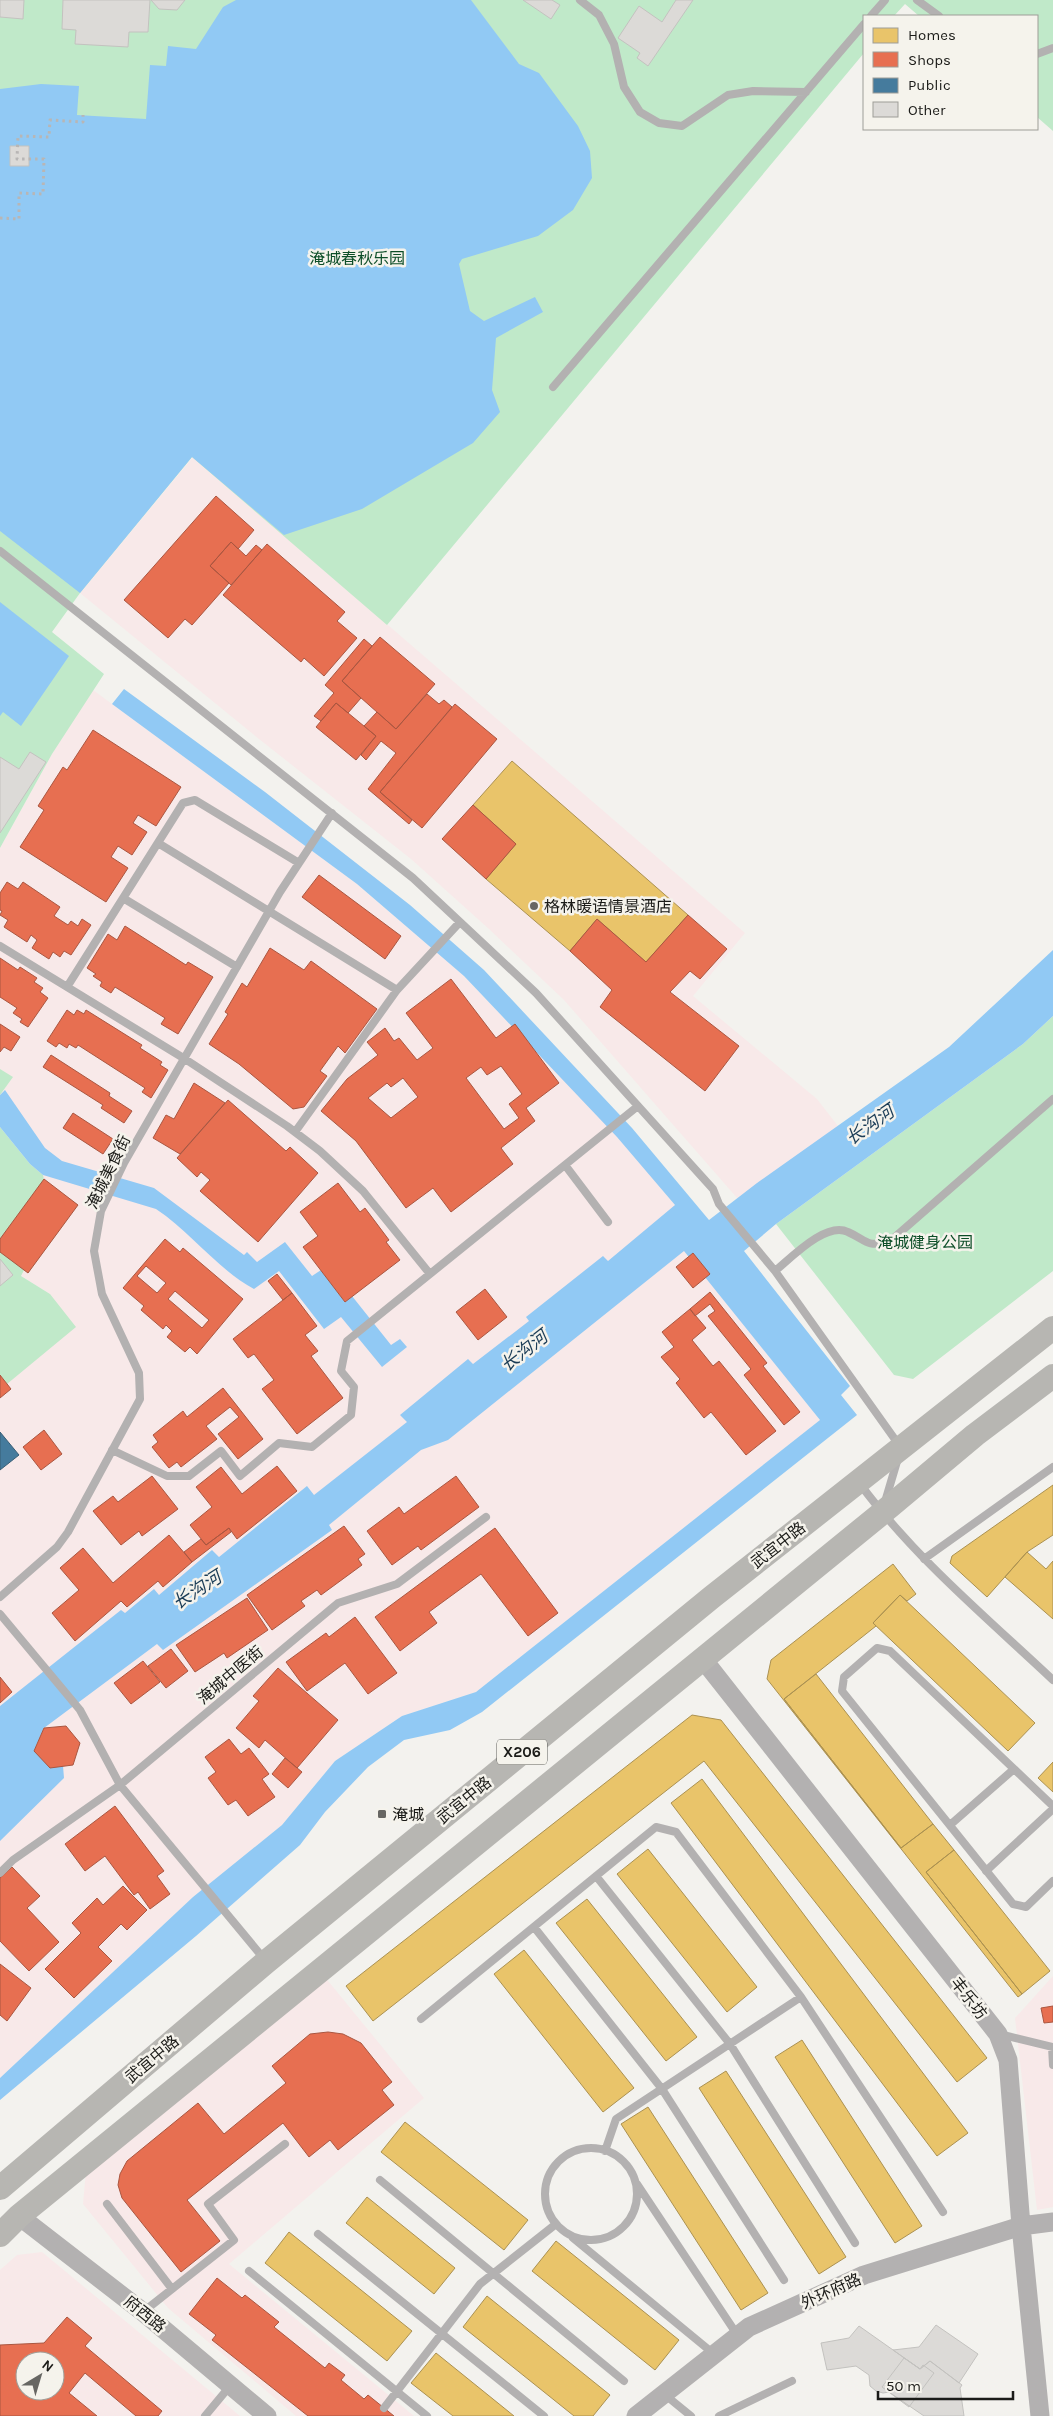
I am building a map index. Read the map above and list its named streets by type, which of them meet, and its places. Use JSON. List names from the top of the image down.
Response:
{
  "streets": {
    "main road": ["武宜中路", "X206"],
    "street": ["丰乐坊", "外环府路", "府西路"],
    "lane": ["淹城美食街", "淹城中医街"]
  },
  "crossings": [
    ["X206", "丰乐坊"],
    ["X206", "府西路"],
    ["丰乐坊", "外环府路"]
  ],
  "water": ["长沟河"],
  "parks": ["淹城春秋乐园", "淹城健身公园"],
  "places": {
    "other": ["格林暖语情景酒店"],
    "transit": ["淹城"]
  },
  "legend": [
    "Homes",
    "Shops",
    "Public",
    "Other"
  ],
  "scale_bar": "50 m",
  "north": "top right"
}
